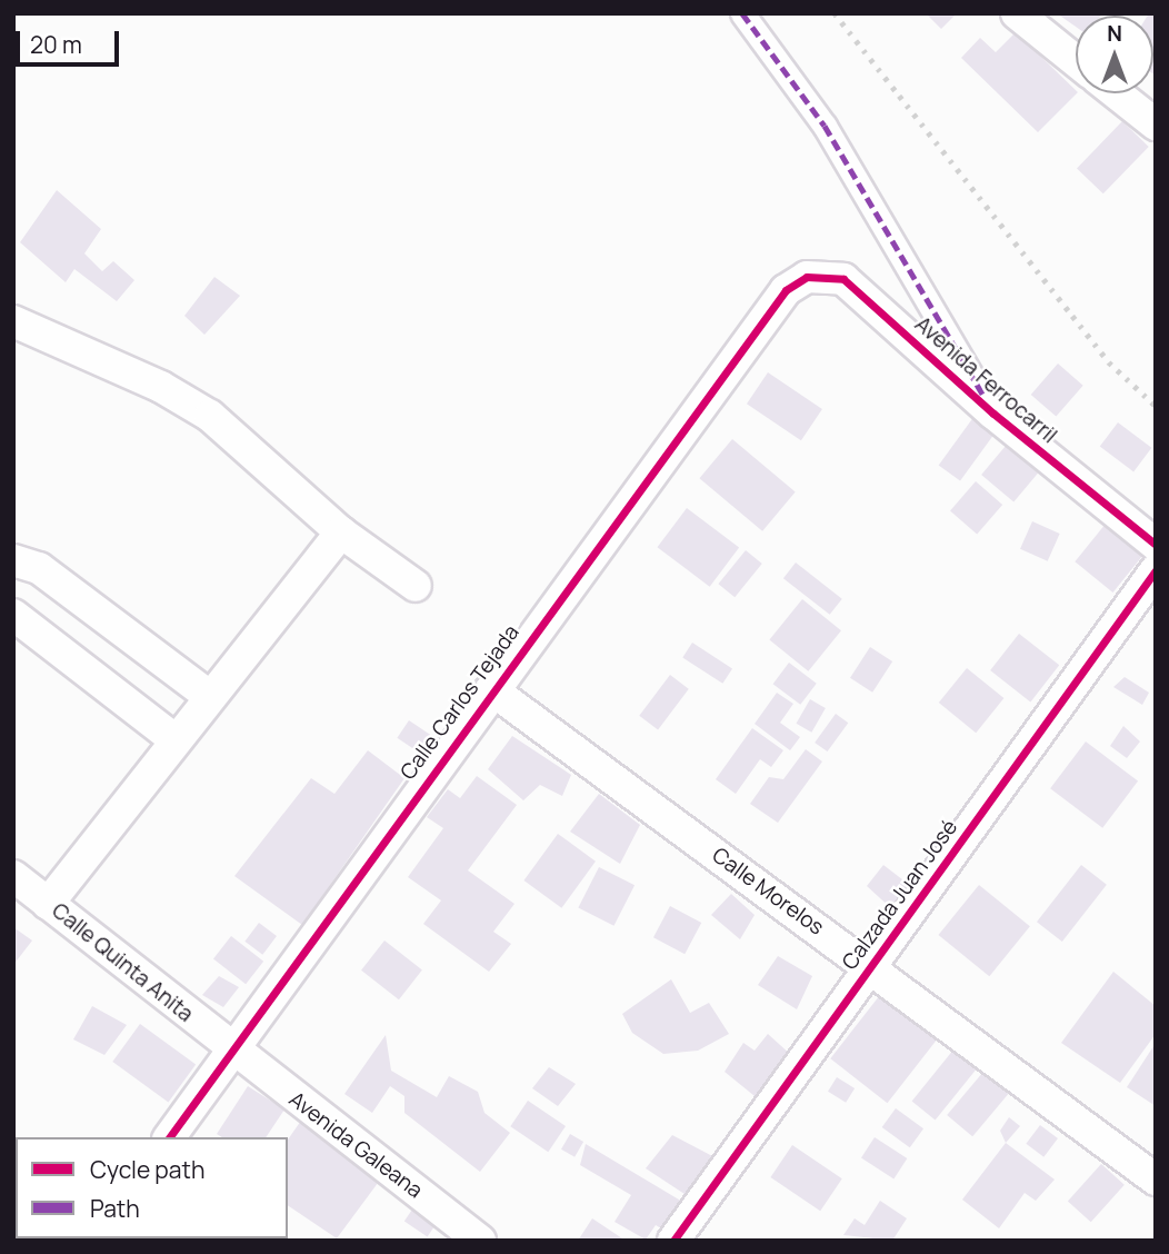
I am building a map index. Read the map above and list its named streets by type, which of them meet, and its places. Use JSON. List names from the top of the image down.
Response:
{
  "streets": {
    "street": [
      "Avenida Ferrocarril",
      "Calle Carlos Tejada",
      "Calle Morelos",
      "Calzada Juan José",
      "Calle Quinta Anita",
      "Avenida Galeana"
    ]
  },
  "crossings": [
    ["Avenida Ferrocarril", "Calle Carlos Tejada"],
    ["Calle Carlos Tejada", "Calle Morelos"],
    ["Calle Carlos Tejada", "Calle Quinta Anita"],
    ["Calle Carlos Tejada", "Avenida Galeana"],
    ["Calle Morelos", "Calzada Juan José"],
    ["Calle Quinta Anita", "Avenida Galeana"]
  ],
  "legend": ["Cycle path", "Path"],
  "scale_bar": "20 m",
  "north": "top"
}
